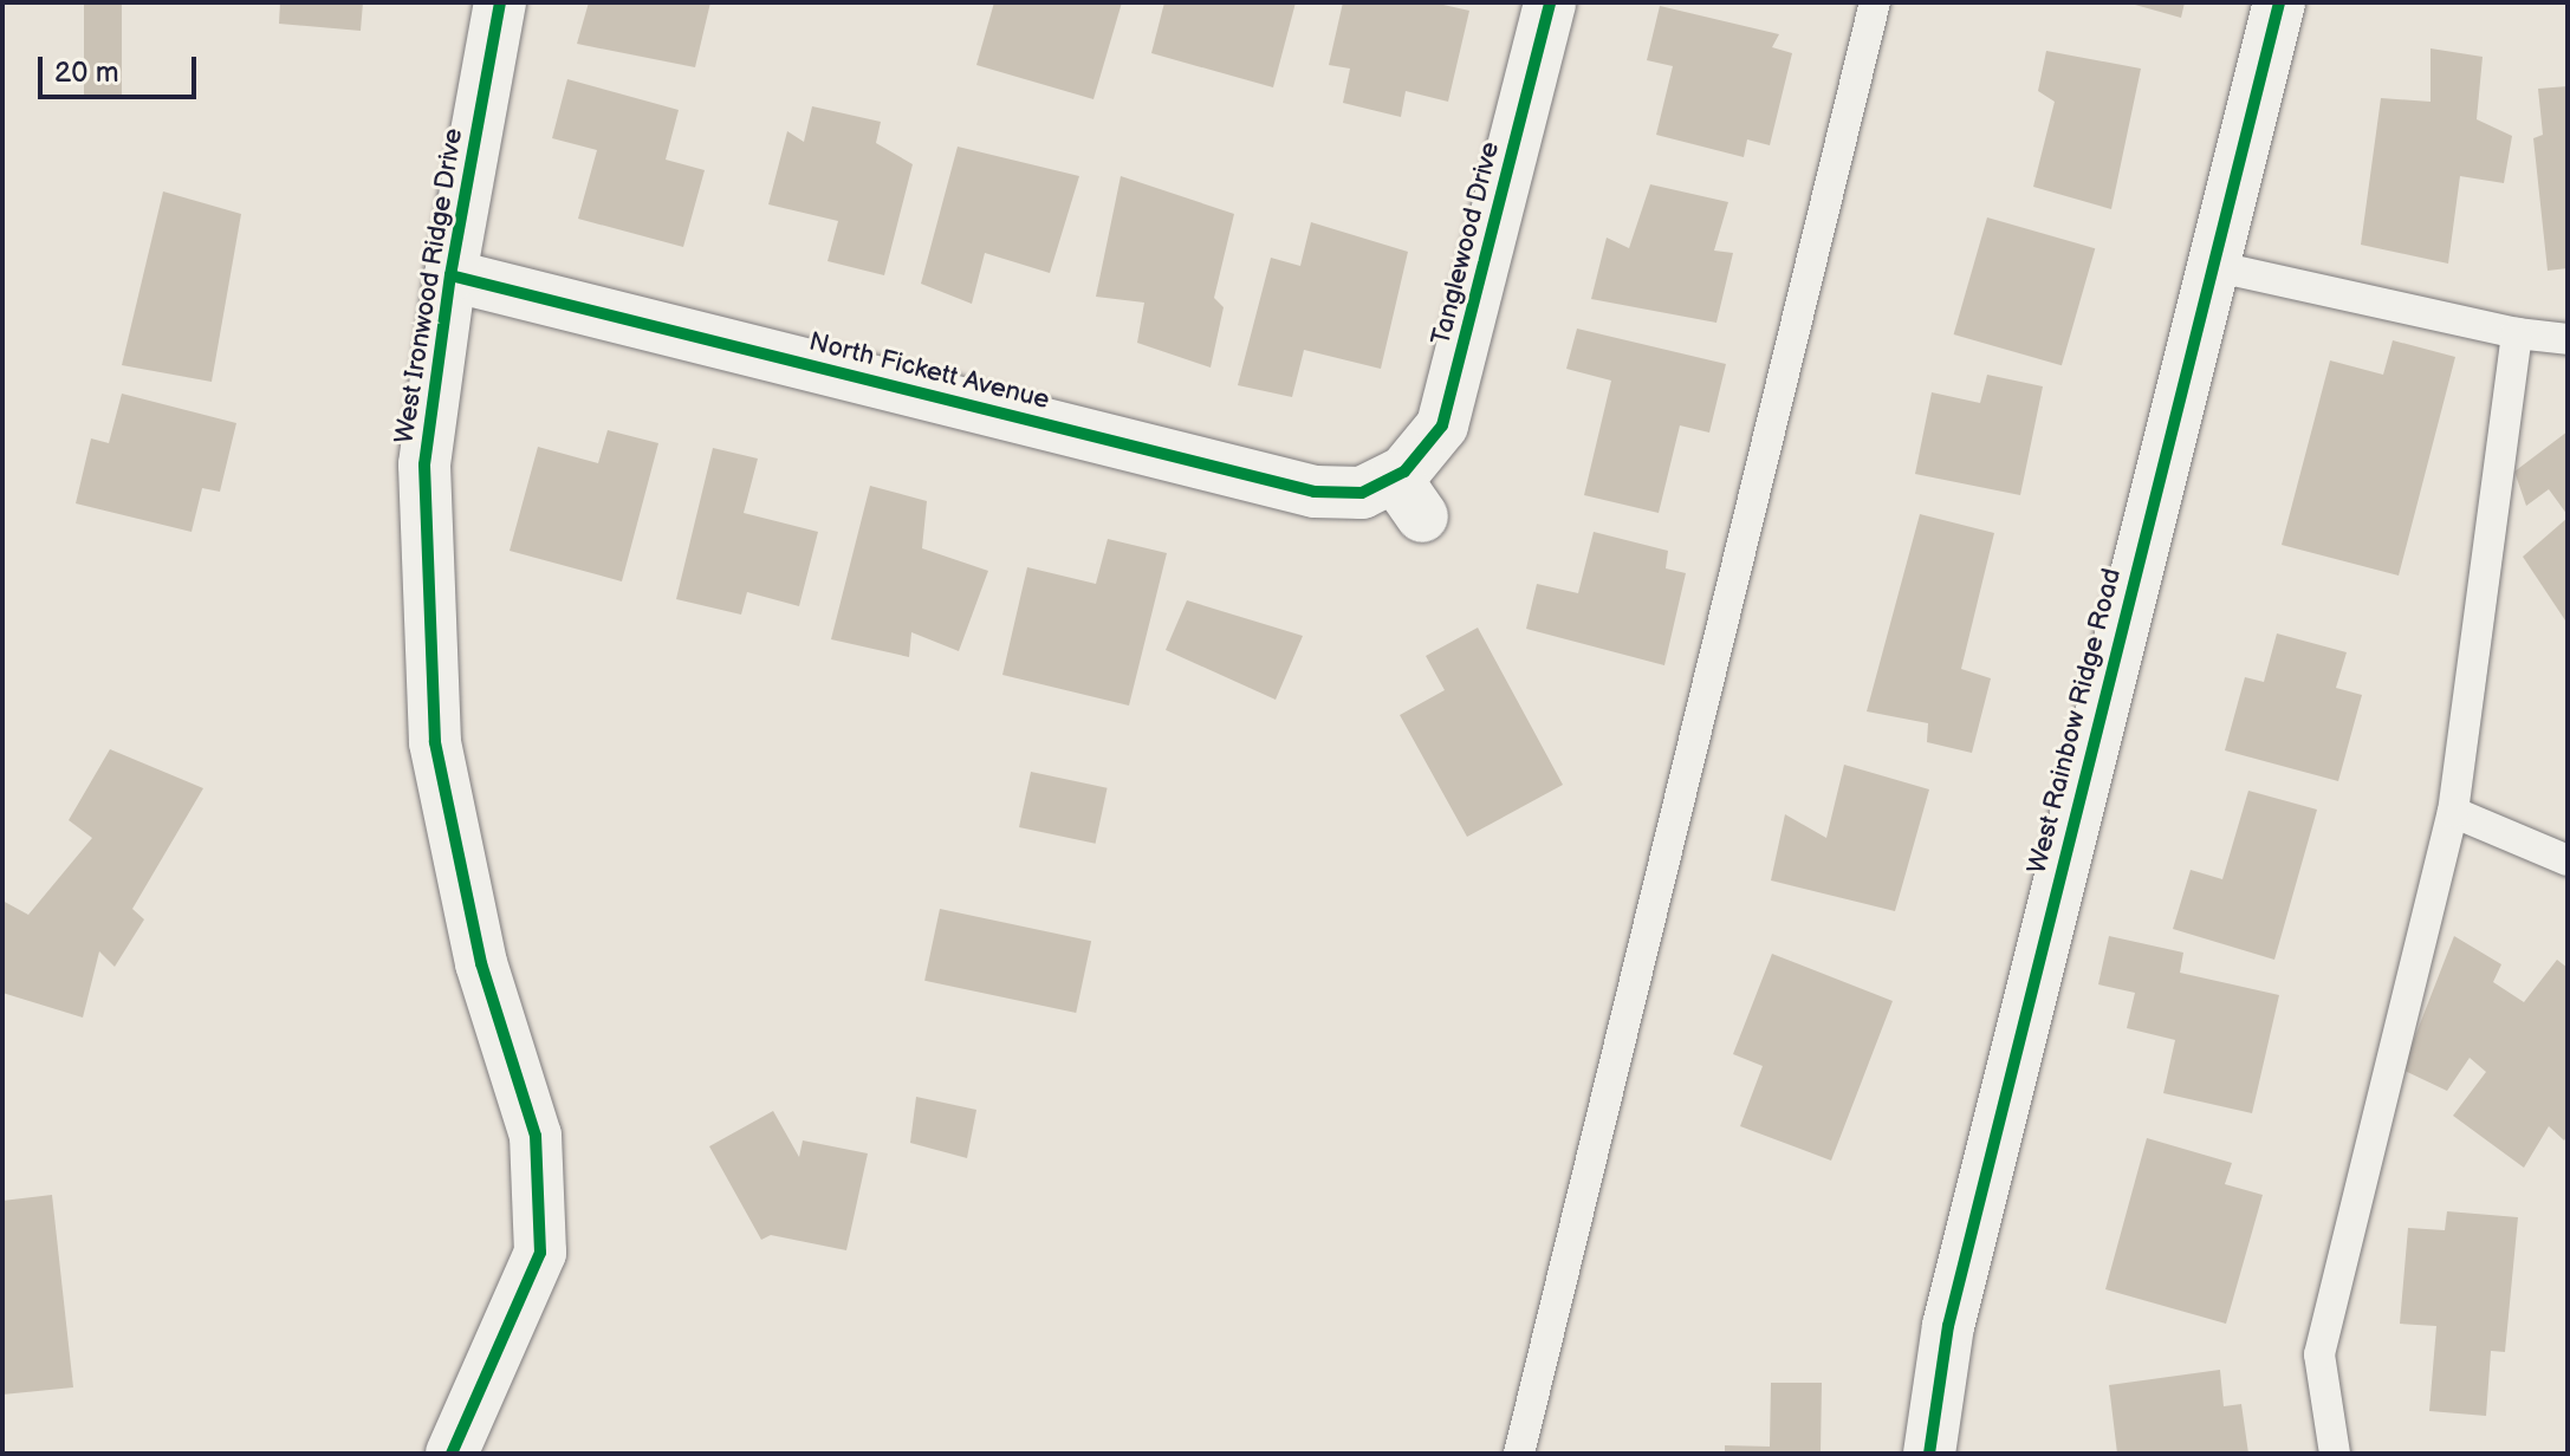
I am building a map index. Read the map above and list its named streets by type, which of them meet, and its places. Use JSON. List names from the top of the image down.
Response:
{
  "streets": {
    "street": [
      "Tanglewood Drive",
      "West Ironwood Ridge Drive",
      "North Fickett Avenue",
      "West Rainbow Ridge Road"
    ]
  },
  "crossings": [
    ["Tanglewood Drive", "North Fickett Avenue"],
    ["West Ironwood Ridge Drive", "North Fickett Avenue"]
  ],
  "scale_bar": "20 m"
}
